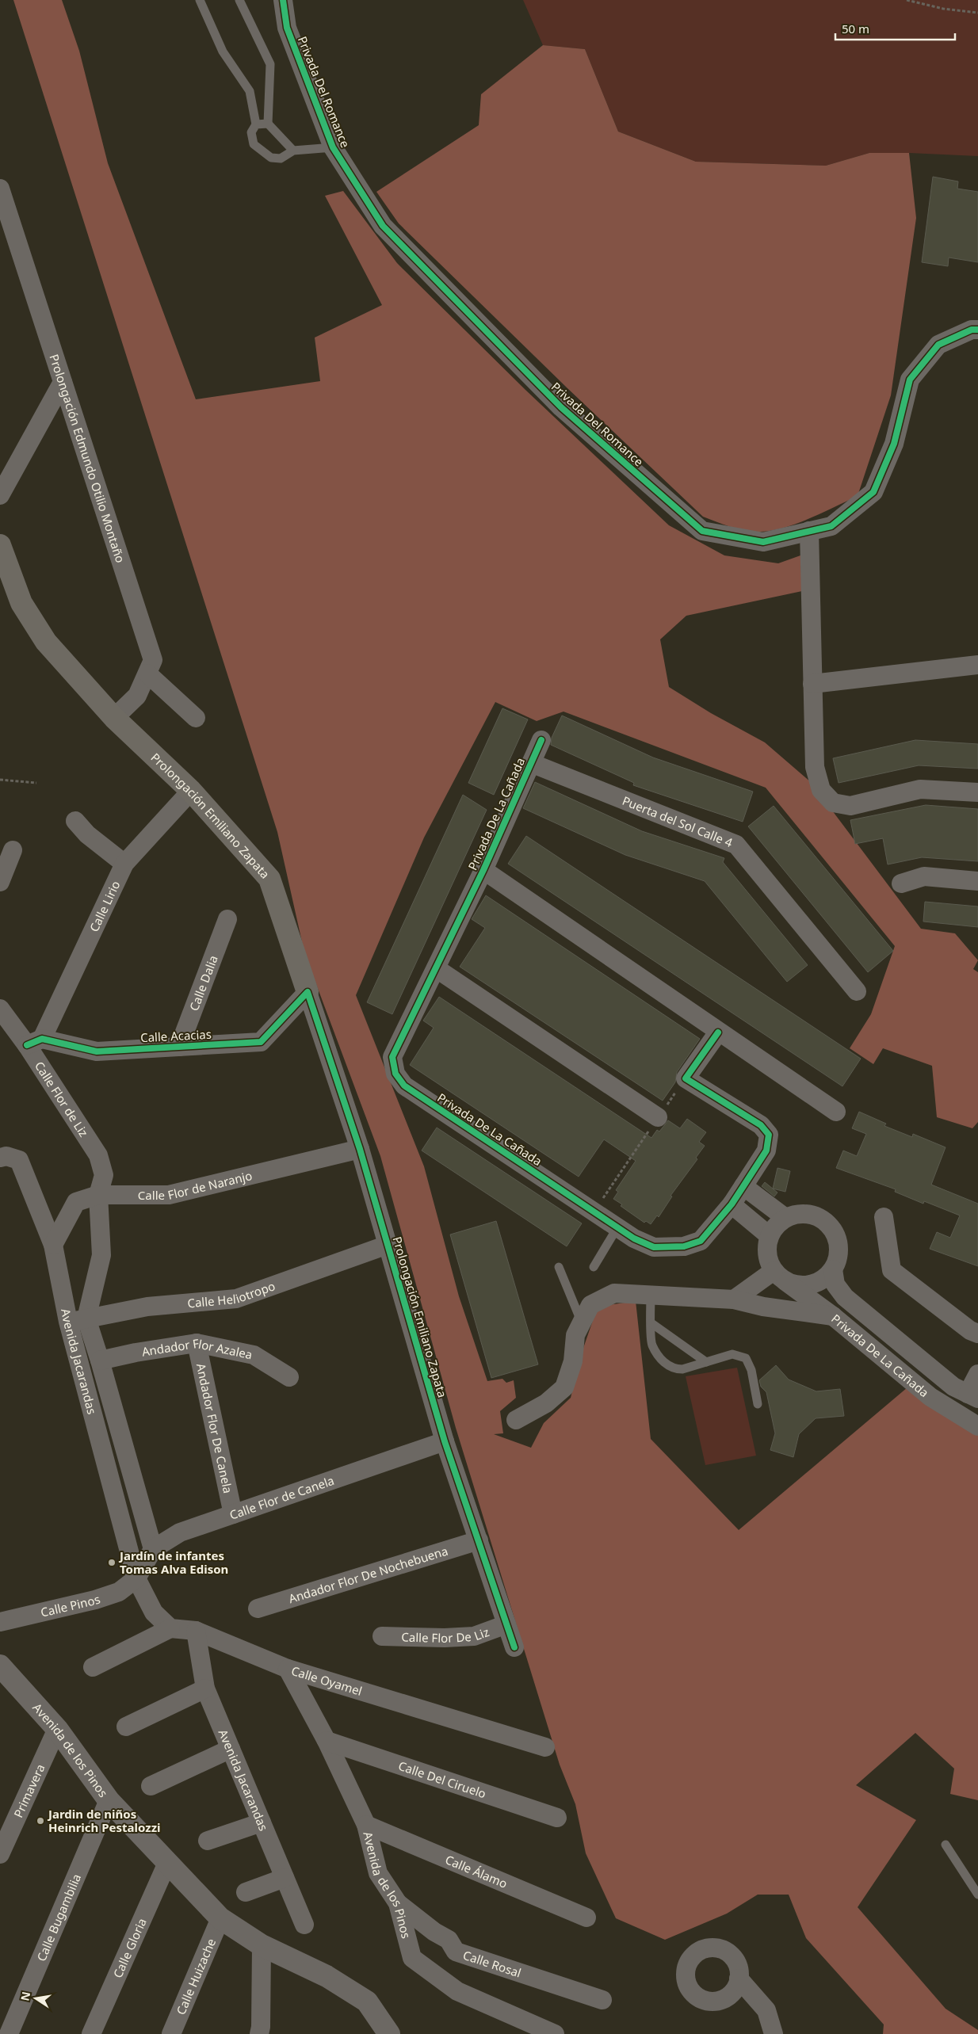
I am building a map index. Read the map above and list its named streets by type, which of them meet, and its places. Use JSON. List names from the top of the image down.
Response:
{
  "streets": {
    "main road": ["Prolongación Emiliano Zapata"],
    "street": [
      "Privada Del Romance",
      "Prolongación Edmundo Otilio Montaño",
      "Privada De La Cañada",
      "Puerta del Sol Calle 4",
      "Calle Lirio",
      "Calle Dalia",
      "Calle Acacias",
      "Calle Flor de Liz",
      "Calle Flor de Naranjo",
      "Calle Heliotropo",
      "Andador Flor Azalea",
      "Avenida Jacarandas",
      "Andador Flor De Canela",
      "Calle Flor de Canela",
      "Andador Flor De Nochebuena",
      "Calle Pinos",
      "Calle Flor De Liz",
      "Calle Oyamel",
      "Avenida de los Pinos",
      "Calle Del Ciruelo",
      "Primavera",
      "Calle Álamo",
      "Calle Bugambilia",
      "Calle Gloria",
      "Calle Rosal",
      "Calle Huizache"
    ]
  },
  "crossings": [
    ["Prolongación Edmundo Otilio Montaño", "Prolongación Emiliano Zapata"],
    ["Privada De La Cañada", "Puerta del Sol Calle 4"],
    ["Prolongación Emiliano Zapata", "Calle Lirio"],
    ["Prolongación Emiliano Zapata", "Calle Acacias"],
    ["Prolongación Emiliano Zapata", "Calle Flor de Naranjo"],
    ["Prolongación Emiliano Zapata", "Calle Heliotropo"],
    ["Prolongación Emiliano Zapata", "Calle Flor de Canela"],
    ["Prolongación Emiliano Zapata", "Andador Flor De Nochebuena"],
    ["Prolongación Emiliano Zapata", "Calle Flor De Liz"],
    ["Calle Lirio", "Calle Acacias"],
    ["Calle Lirio", "Calle Flor de Liz"],
    ["Calle Dalia", "Calle Acacias"],
    ["Calle Acacias", "Calle Flor de Liz"],
    ["Calle Flor de Liz", "Calle Flor de Naranjo"],
    ["Calle Flor de Liz", "Avenida Jacarandas"],
    ["Calle Flor de Naranjo", "Avenida Jacarandas"],
    ["Calle Heliotropo", "Avenida Jacarandas"],
    ["Andador Flor Azalea", "Avenida Jacarandas"],
    ["Andador Flor Azalea", "Andador Flor De Canela"],
    ["Avenida Jacarandas", "Calle Flor de Canela"],
    ["Avenida Jacarandas", "Calle Pinos"],
    ["Avenida Jacarandas", "Calle Oyamel"],
    ["Andador Flor De Canela", "Calle Flor de Canela"],
    ["Calle Flor de Canela", "Calle Pinos"],
    ["Calle Oyamel", "Avenida de los Pinos"],
    ["Avenida de los Pinos", "Calle Del Ciruelo"],
    ["Avenida de los Pinos", "Primavera"],
    ["Avenida de los Pinos", "Calle Álamo"],
    ["Avenida de los Pinos", "Calle Bugambilia"],
    ["Avenida de los Pinos", "Calle Gloria"],
    ["Avenida de los Pinos", "Calle Rosal"],
    ["Avenida de los Pinos", "Calle Huizache"]
  ],
  "places": ["Jardín de infantes Tomas Alva Edison", "Jardin de niños Heinrich Pestalozzi"],
  "scale_bar": "50 m",
  "north": "left"
}
